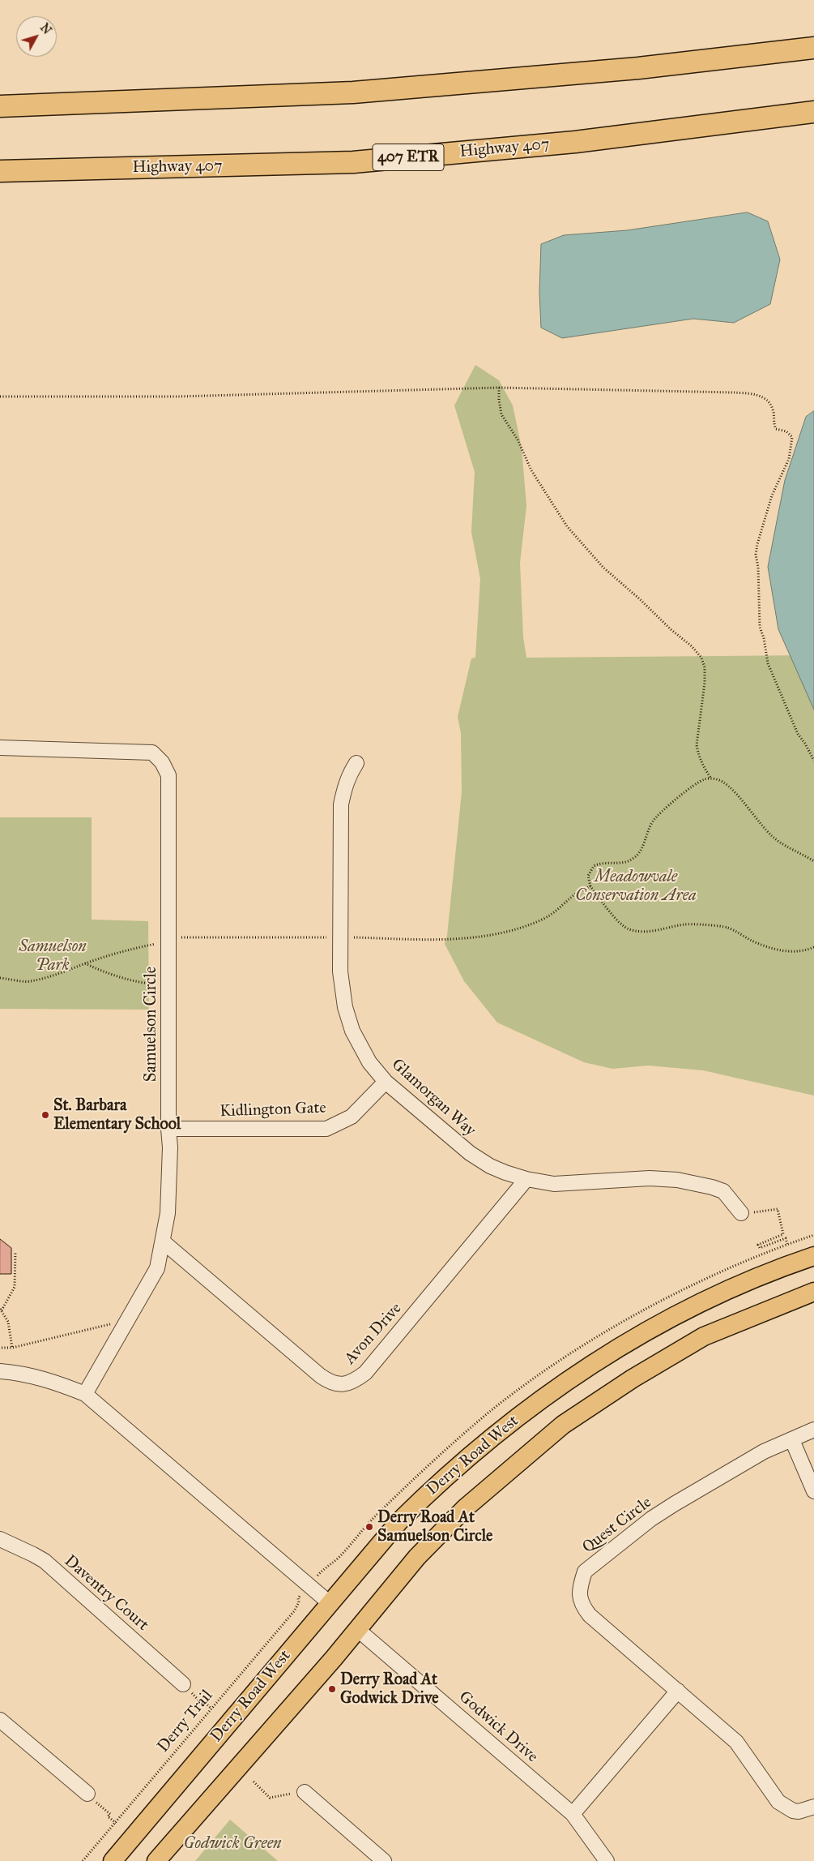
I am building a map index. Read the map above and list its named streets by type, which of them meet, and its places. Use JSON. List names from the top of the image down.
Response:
{
  "streets": {
    "highway": ["Highway 407", "407 ETR"],
    "main road": ["Derry Road West"],
    "street": [
      "Samuelson Circle",
      "Glamorgan Way",
      "Kidlington Gate",
      "Avon Drive",
      "Quest Circle",
      "Daventry Court",
      "Godwick Drive"
    ],
    "path": ["Derry Trail"]
  },
  "crossings": [
    ["Samuelson Circle", "Kidlington Gate"],
    ["Samuelson Circle", "Avon Drive"],
    ["Glamorgan Way", "Kidlington Gate"],
    ["Glamorgan Way", "Avon Drive"]
  ],
  "parks": ["Meadowvale Conservation Area", "Samuelson Park", "Godwick Green"],
  "places": ["St. Barbara Elementary School", "Derry Road At Samuelson Circle", "Derry Road At Godwick Drive"],
  "north": "top right"
}
